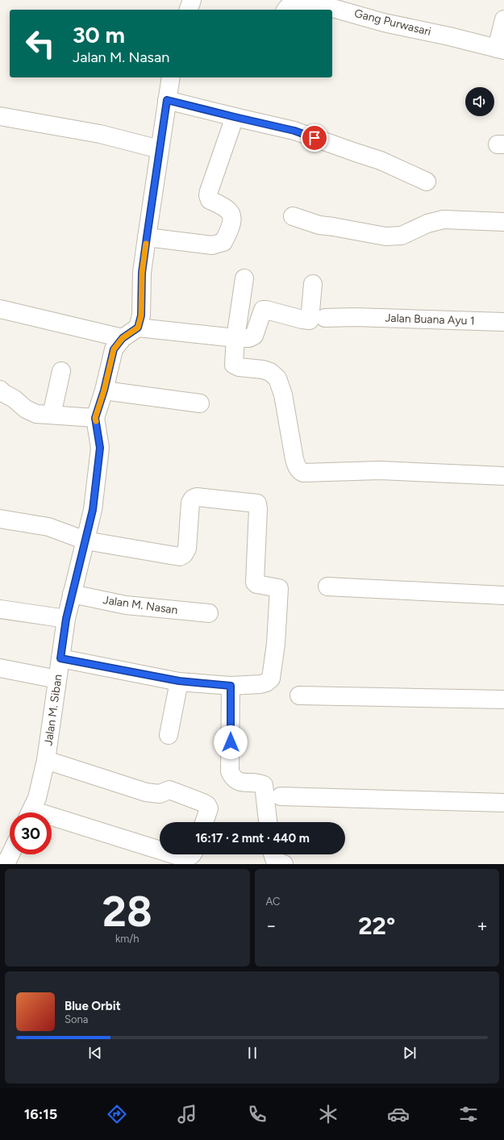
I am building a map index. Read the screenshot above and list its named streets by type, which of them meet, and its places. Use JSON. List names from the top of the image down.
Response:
{
  "streets": {
    "street": [
      "Gang Purwasari",
      "Jalan Buana Ayu 1",
      "Jalan M. Nasan",
      "Jalan M. Siban"
    ]
  },
  "crossings": [
    ["Jalan M. Nasan", "Jalan M. Siban"]
  ],
  "page": {
    "turn": ["30 m", "Jalan M. Nasan"],
    "limit": "30",
    "trip": "16:17 · 2 mnt · 440 m",
    "tile": [
      ["28", "km/h"],
      "AC"
    ],
    "heat": ["−", "22°", "+"],
    "song": ["Blue Orbit", "Sona"],
    "tabs": "16:15"
  }
}
